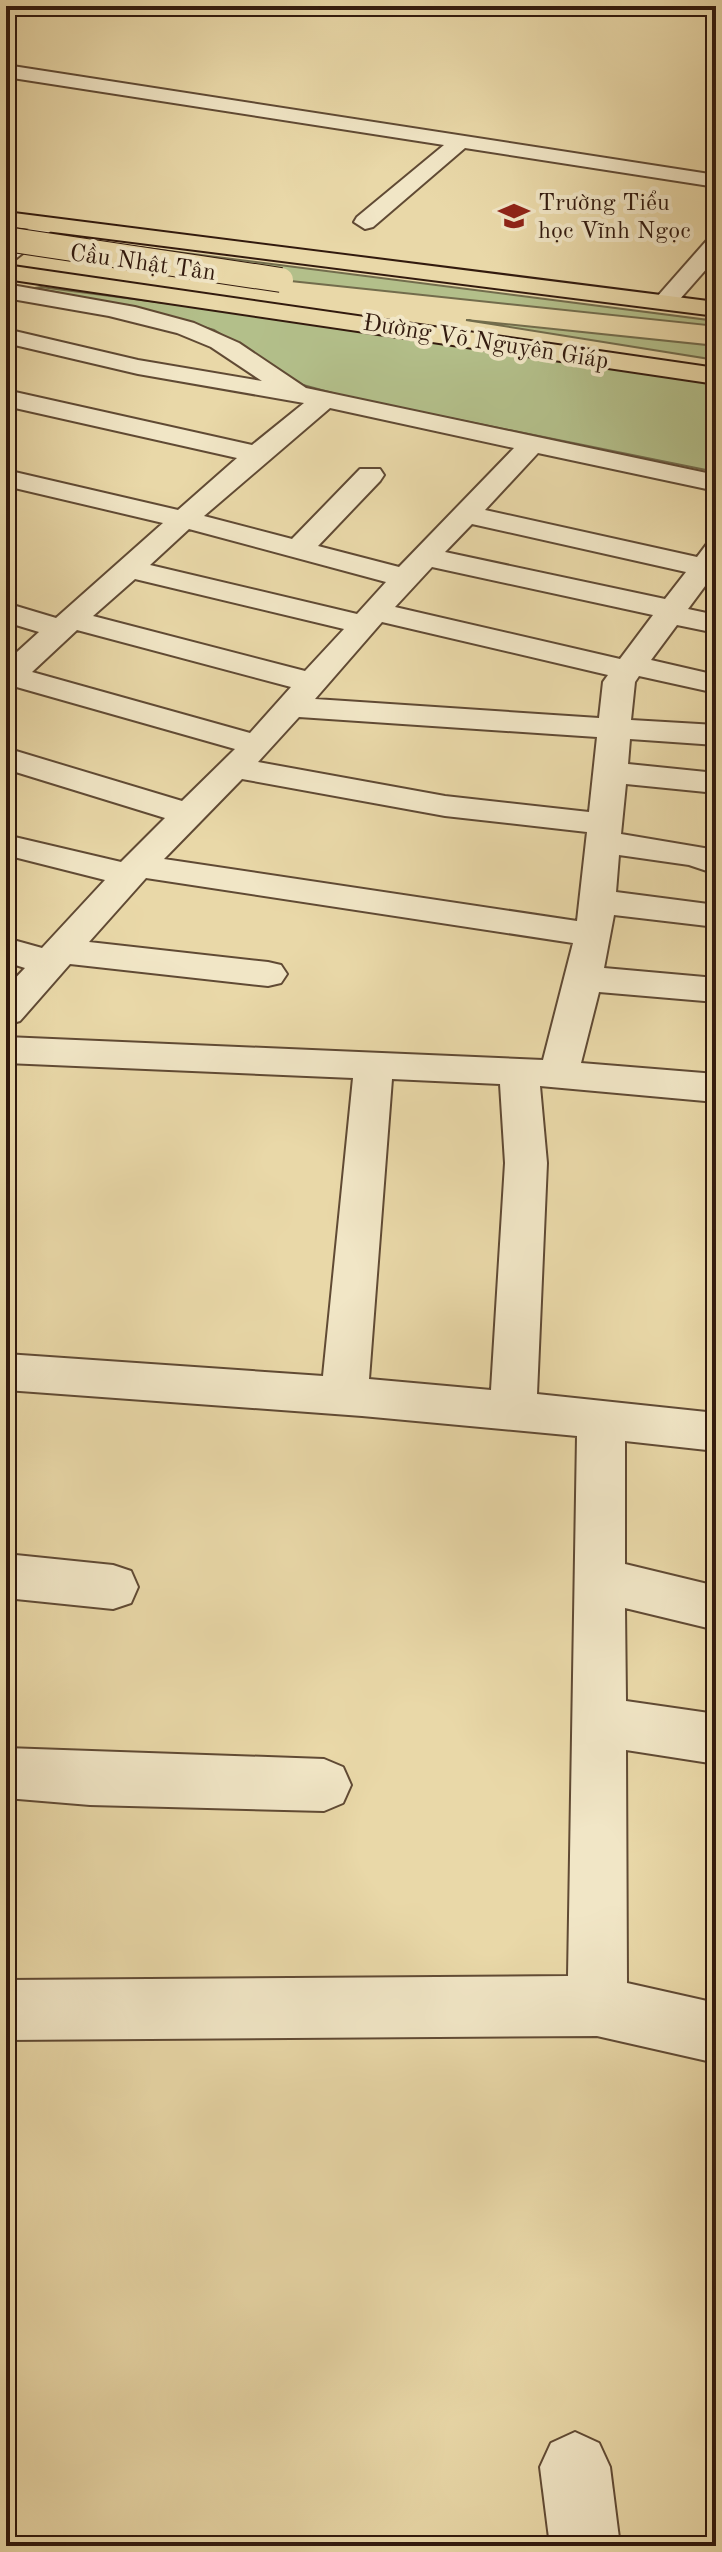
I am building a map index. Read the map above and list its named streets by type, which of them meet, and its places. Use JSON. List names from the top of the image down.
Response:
{
  "streets": {
    "highway": ["Cầu Nhật Tân", "Đường Võ Nguyên Giáp"]
  },
  "places": {
    "school or university": ["Trường Tiểu học Vĩnh Ngọc"]
  }
}
